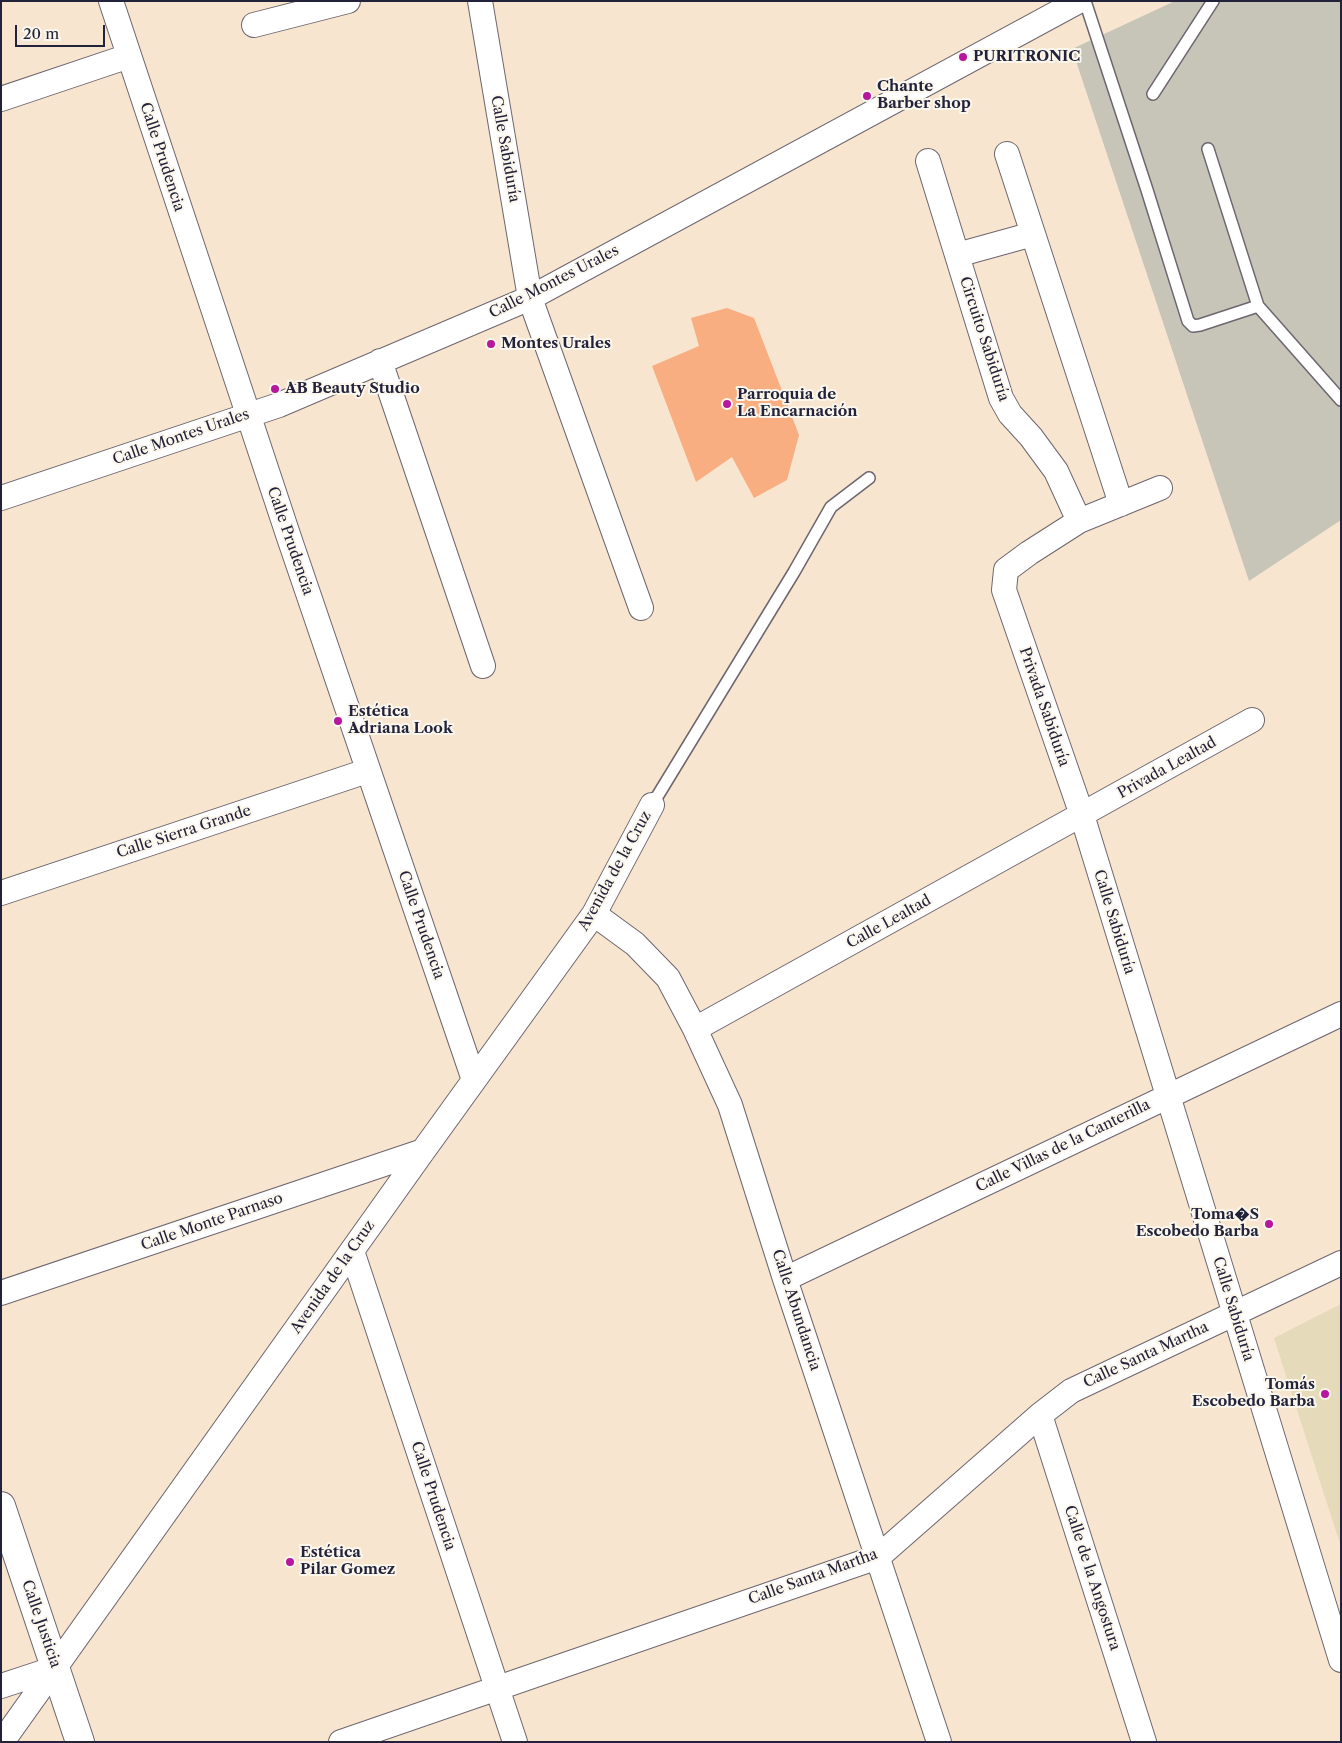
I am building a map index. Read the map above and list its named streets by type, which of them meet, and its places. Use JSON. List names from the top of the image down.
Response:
{
  "streets": {
    "street": [
      "Calle Sabiduría",
      "Calle Prudencia",
      "Calle Montes Urales",
      "Circuito Sabiduría",
      "Privada Sabiduría",
      "Privada Lealtad",
      "Calle Sierra Grande",
      "Avenida de la Cruz",
      "Calle Lealtad",
      "Calle Villas de la Canterilla",
      "Calle Monte Parnaso",
      "Calle Abundancia",
      "Calle Santa Martha",
      "Calle de la Angostura",
      "Calle Justicia"
    ]
  },
  "crossings": [
    ["Calle Sabiduría", "Calle Montes Urales"],
    ["Calle Sabiduría", "Privada Sabiduría"],
    ["Calle Sabiduría", "Privada Lealtad"],
    ["Calle Sabiduría", "Calle Lealtad"],
    ["Calle Sabiduría", "Calle Villas de la Canterilla"],
    ["Calle Sabiduría", "Calle Santa Martha"],
    ["Calle Prudencia", "Calle Montes Urales"],
    ["Calle Prudencia", "Calle Sierra Grande"],
    ["Calle Prudencia", "Avenida de la Cruz"],
    ["Calle Prudencia", "Calle Santa Martha"],
    ["Circuito Sabiduría", "Privada Sabiduría"],
    ["Privada Sabiduría", "Privada Lealtad"],
    ["Privada Sabiduría", "Calle Lealtad"],
    ["Privada Lealtad", "Calle Lealtad"],
    ["Avenida de la Cruz", "Calle Monte Parnaso"],
    ["Avenida de la Cruz", "Calle Abundancia"],
    ["Avenida de la Cruz", "Calle Justicia"],
    ["Calle Lealtad", "Calle Abundancia"],
    ["Calle Villas de la Canterilla", "Calle Abundancia"],
    ["Calle Abundancia", "Calle Santa Martha"],
    ["Calle Santa Martha", "Calle de la Angostura"]
  ],
  "places": [
    "PURITRONIC",
    "Chante Barber shop",
    "Montes Urales",
    "AB Beauty Studio",
    "Parroquia de La Encarnación",
    "Estética Adriana Look",
    "Toma�S Escobedo Barba",
    "Tomás Escobedo Barba",
    "Estética Pilar Gomez"
  ],
  "scale_bar": "20 m"
}
